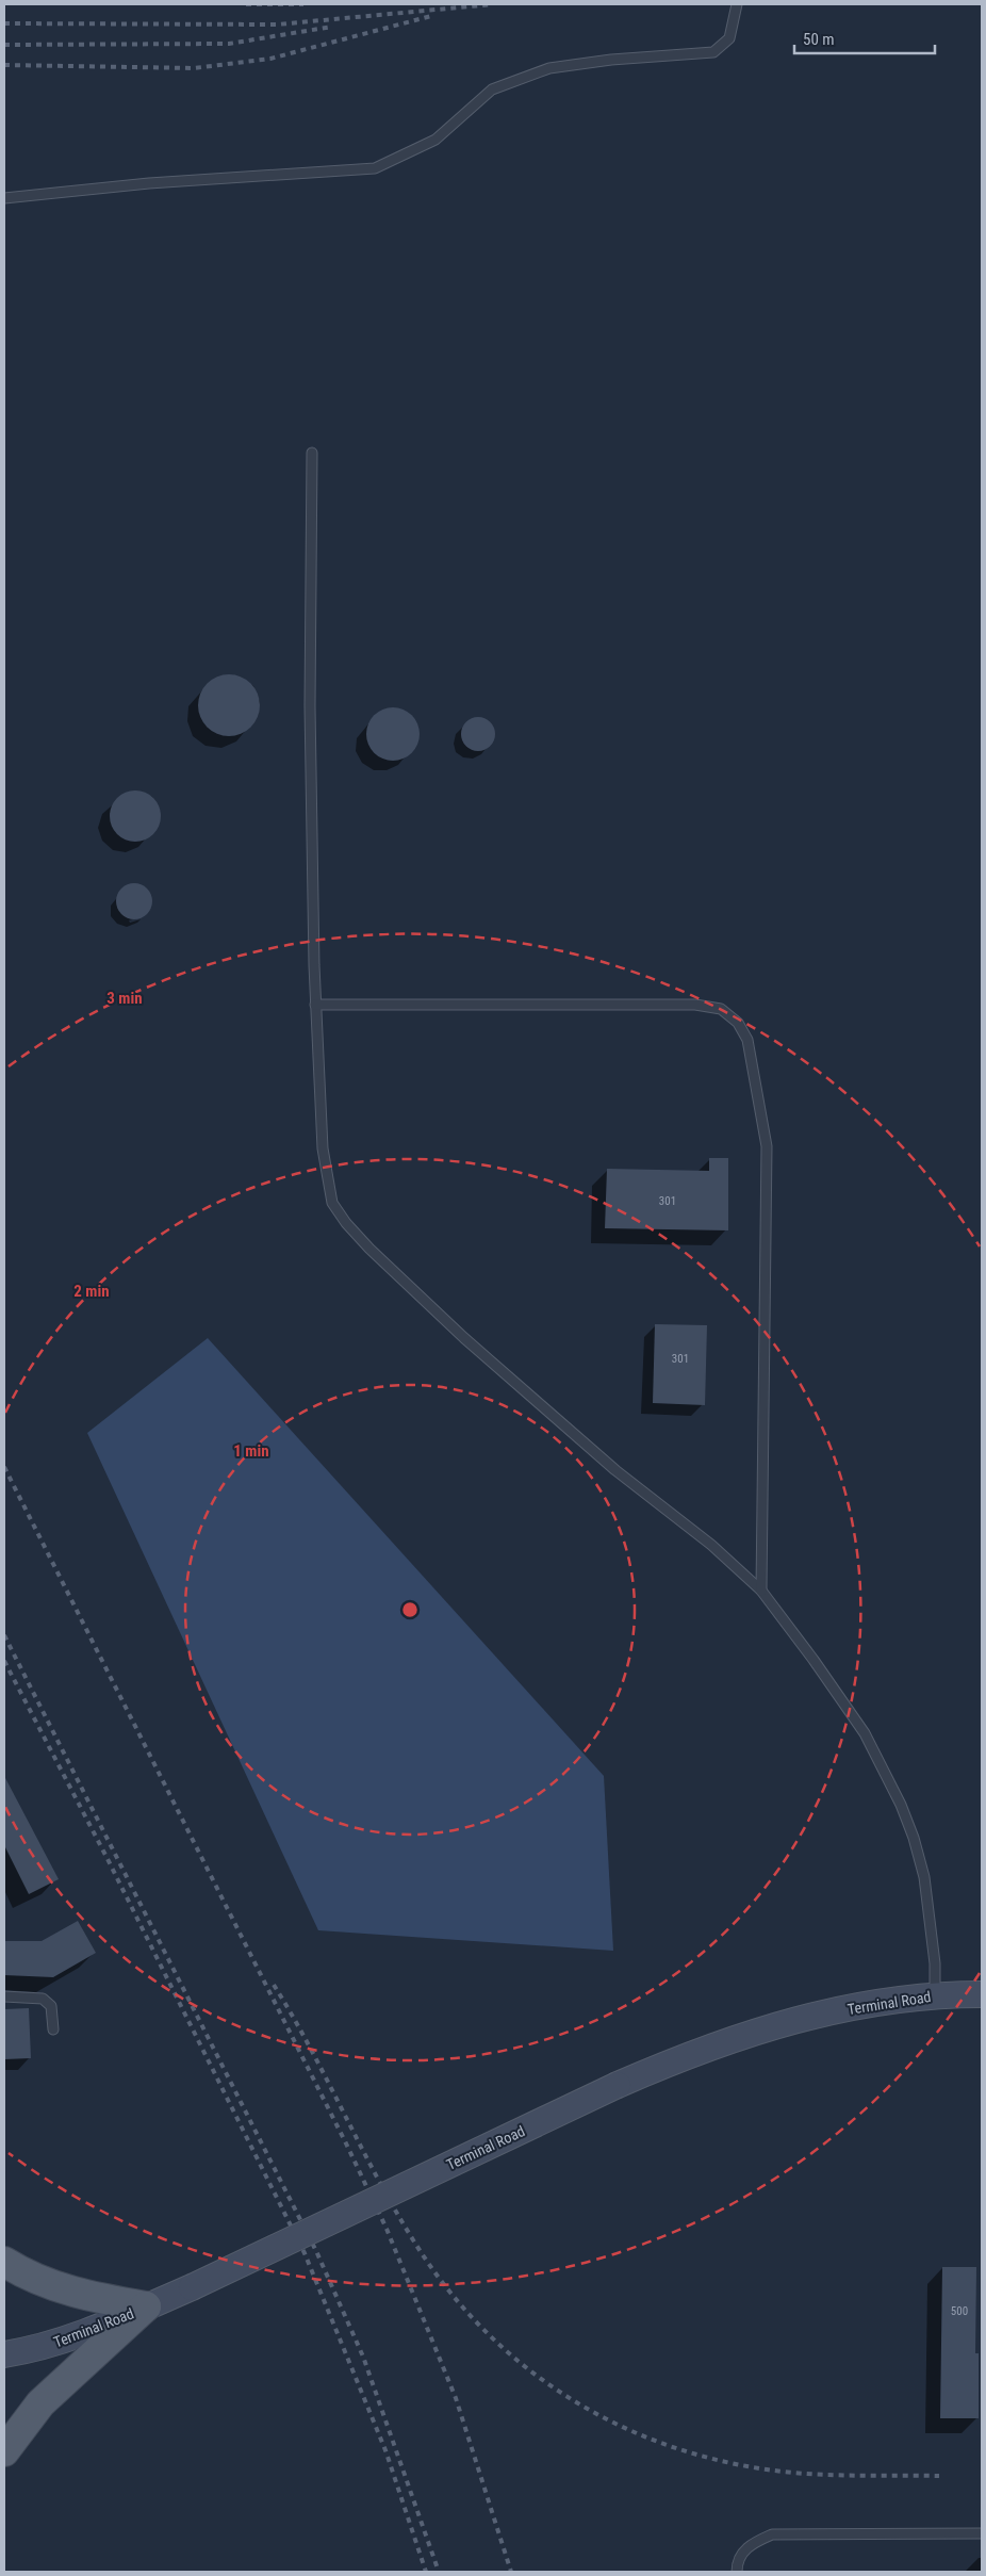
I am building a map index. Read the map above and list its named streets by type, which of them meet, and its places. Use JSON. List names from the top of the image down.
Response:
{
  "streets": {
    "main road": ["Terminal Road"]
  },
  "house_numbers": ["301", "301", "500"],
  "scale_bar": "50 m",
  "rings": ["3 min", "2 min", "1 min"]
}
